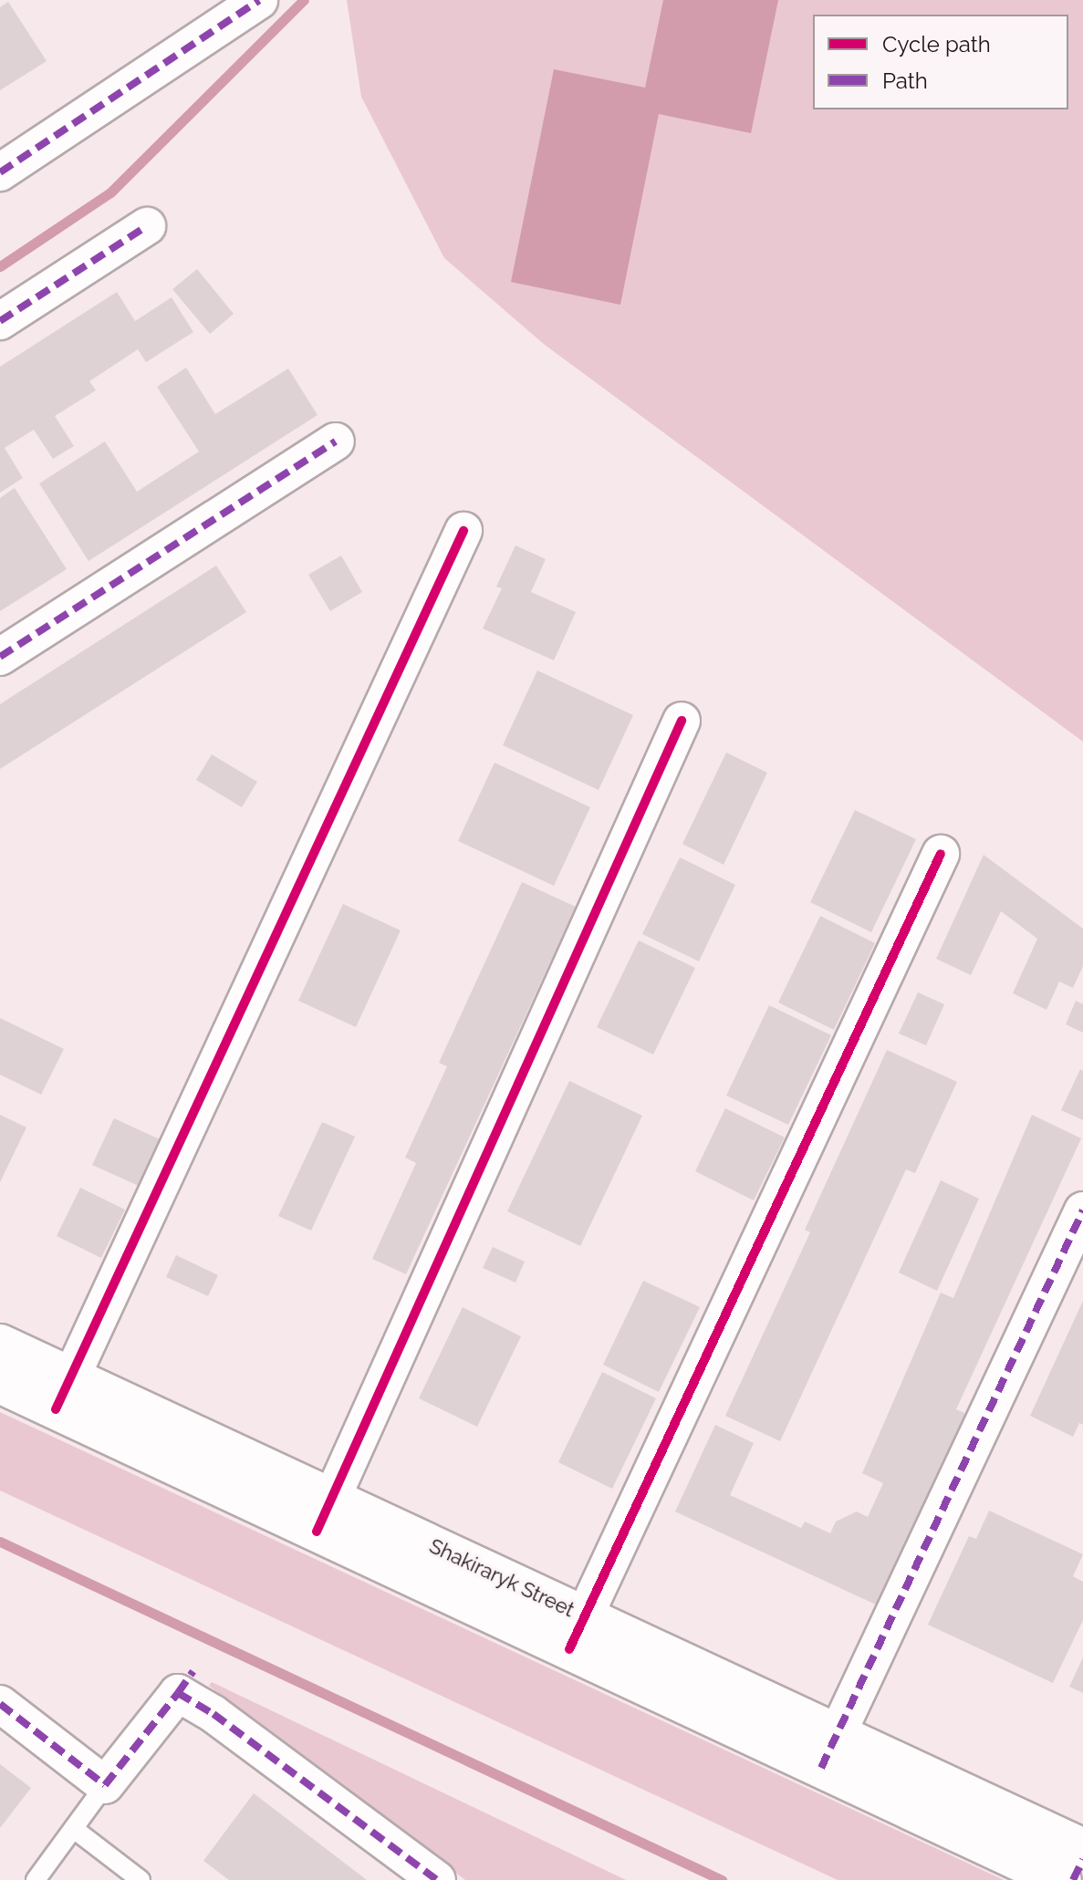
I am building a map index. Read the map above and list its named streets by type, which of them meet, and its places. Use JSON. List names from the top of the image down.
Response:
{
  "streets": {
    "main road": ["Shakiraryk Street"]
  },
  "legend": ["Cycle path", "Path"]
}
